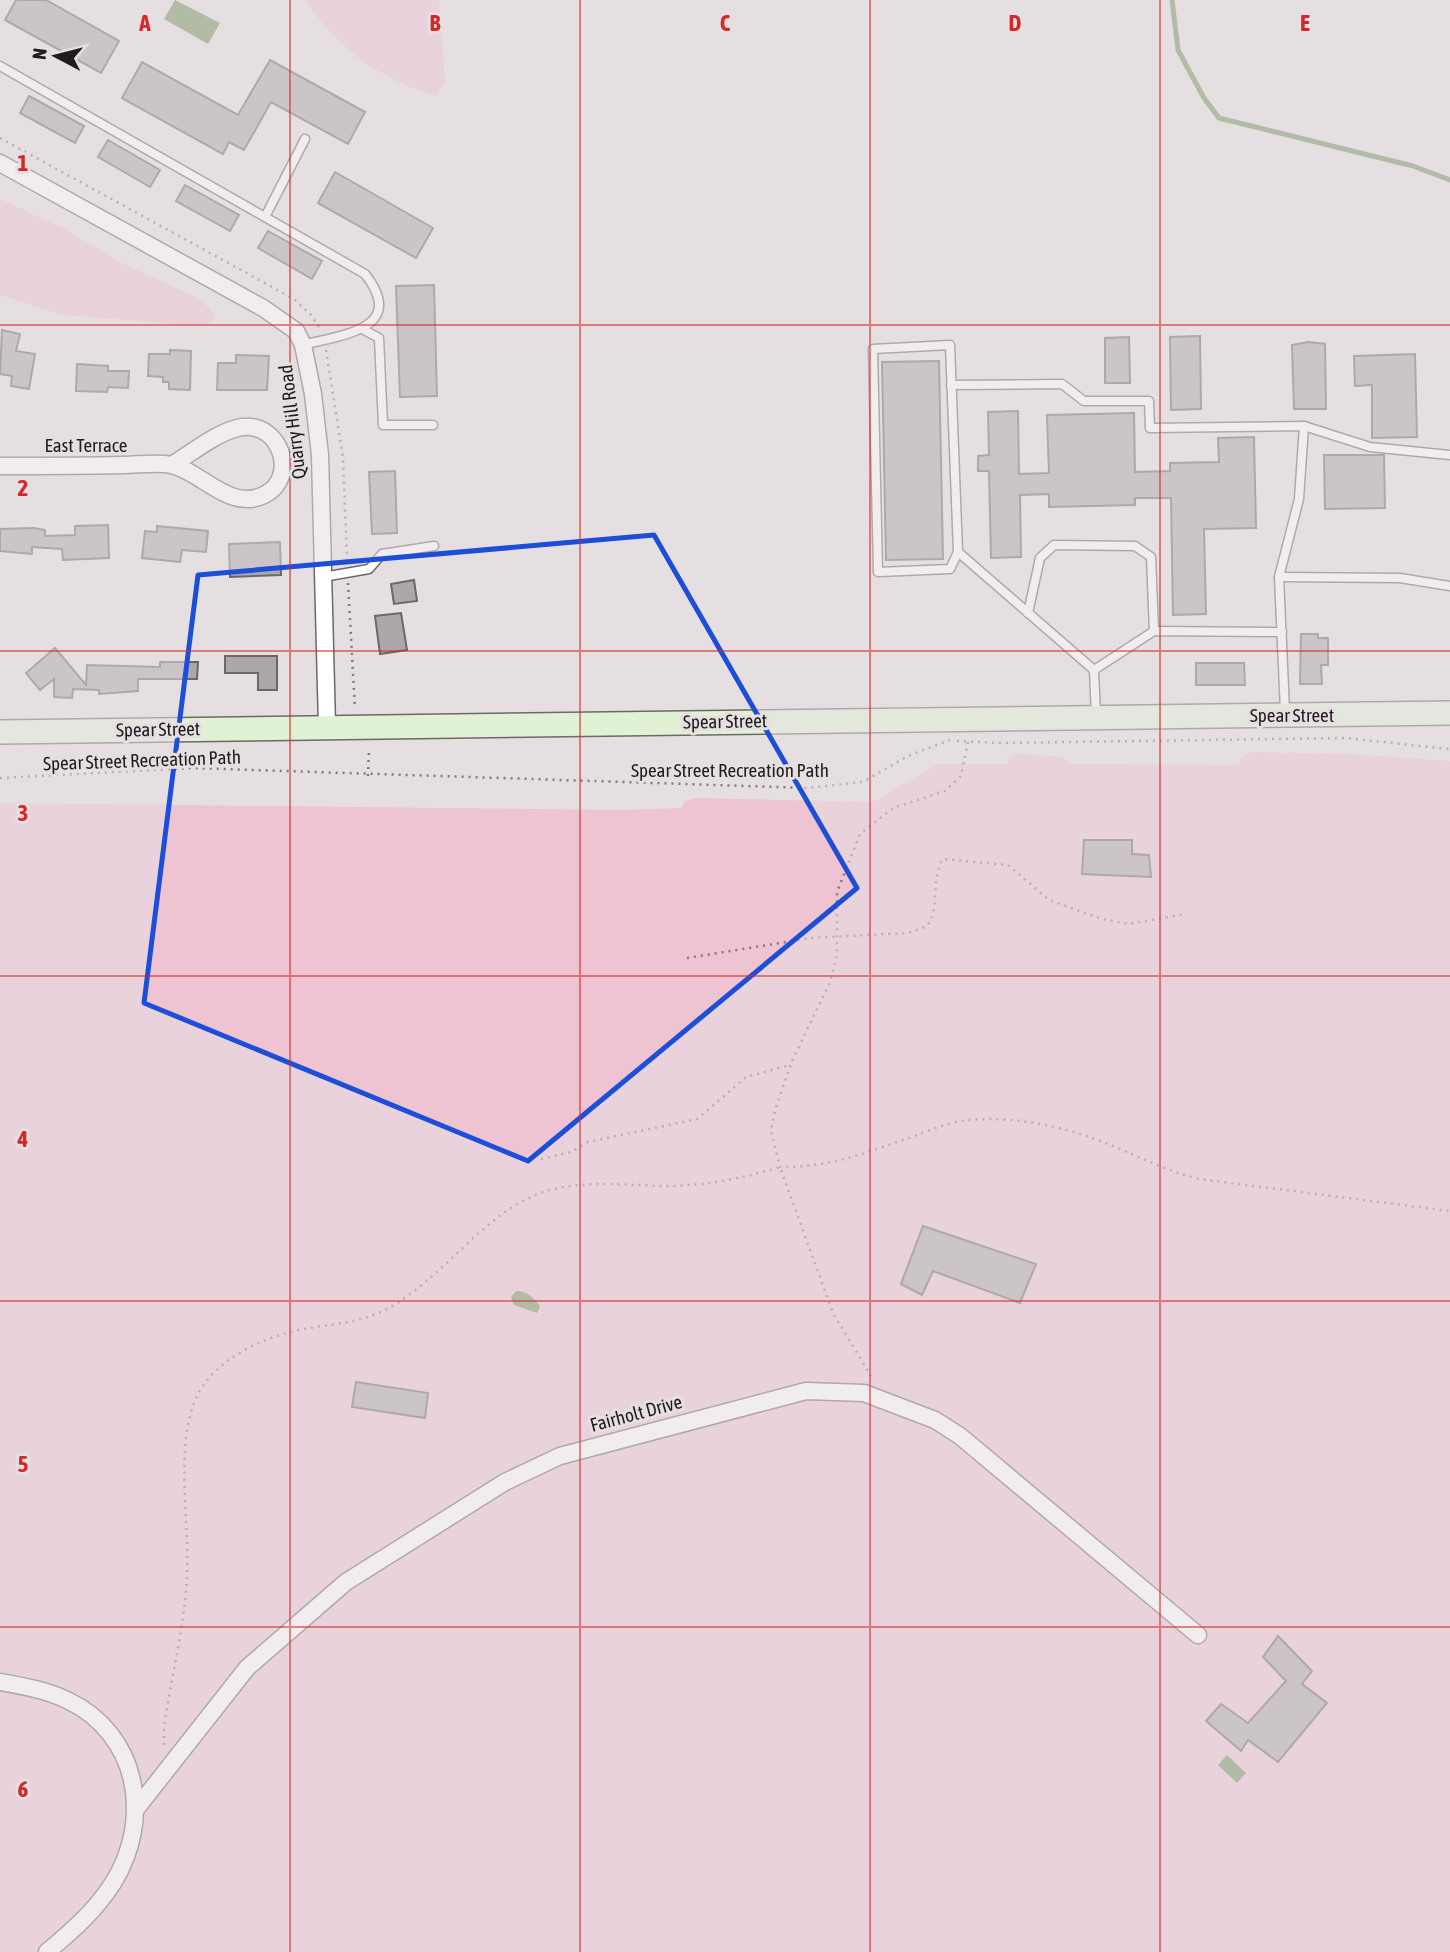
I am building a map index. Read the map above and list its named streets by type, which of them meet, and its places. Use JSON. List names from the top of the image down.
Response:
{
  "streets": {
    "main road": ["Spear Street"],
    "street": ["Quarry Hill Road", "East Terrace", "Fairholt Drive"],
    "path": ["Spear Street Recreation Path"]
  },
  "crossings": [
    ["Quarry Hill Road", "Spear Street"]
  ],
  "north": "left",
  "grid": {
    "columns": [
      "A",
      "B",
      "C",
      "D",
      "E"
    ],
    "rows": [
      "1",
      "2",
      "3",
      "4",
      "5",
      "6"
    ]
  }
}
